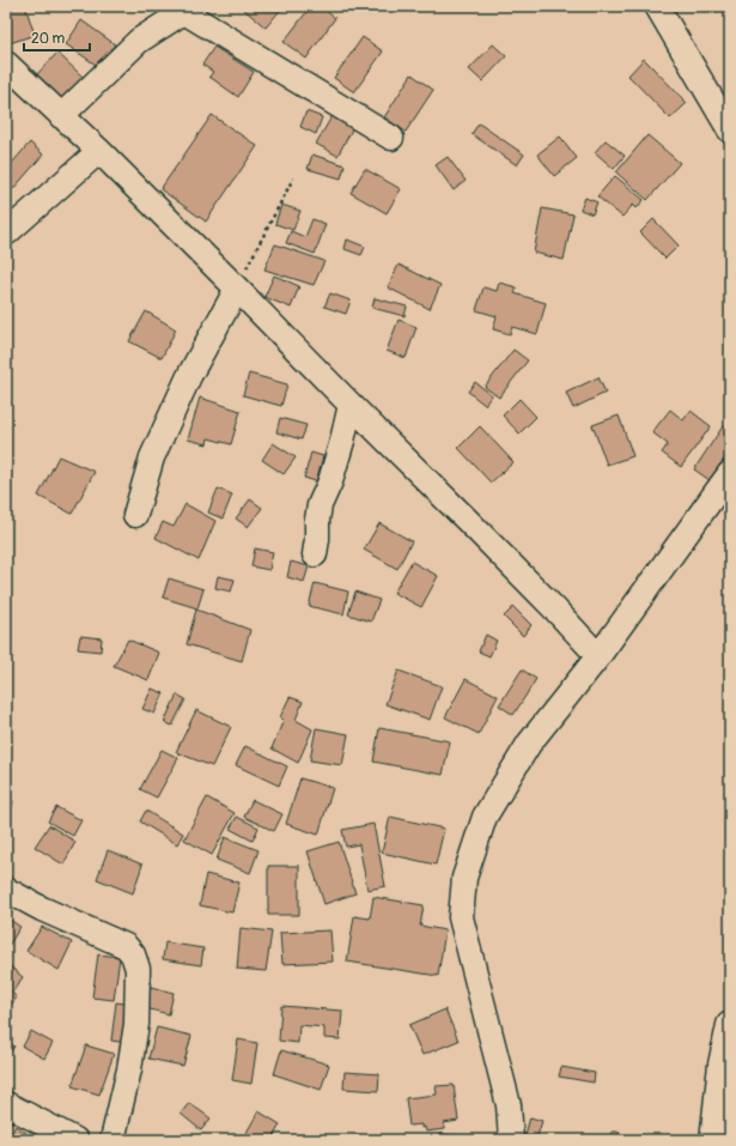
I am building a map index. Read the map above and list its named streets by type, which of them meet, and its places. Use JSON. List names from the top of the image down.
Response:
{
  "scale_bar": "20 m"
}
